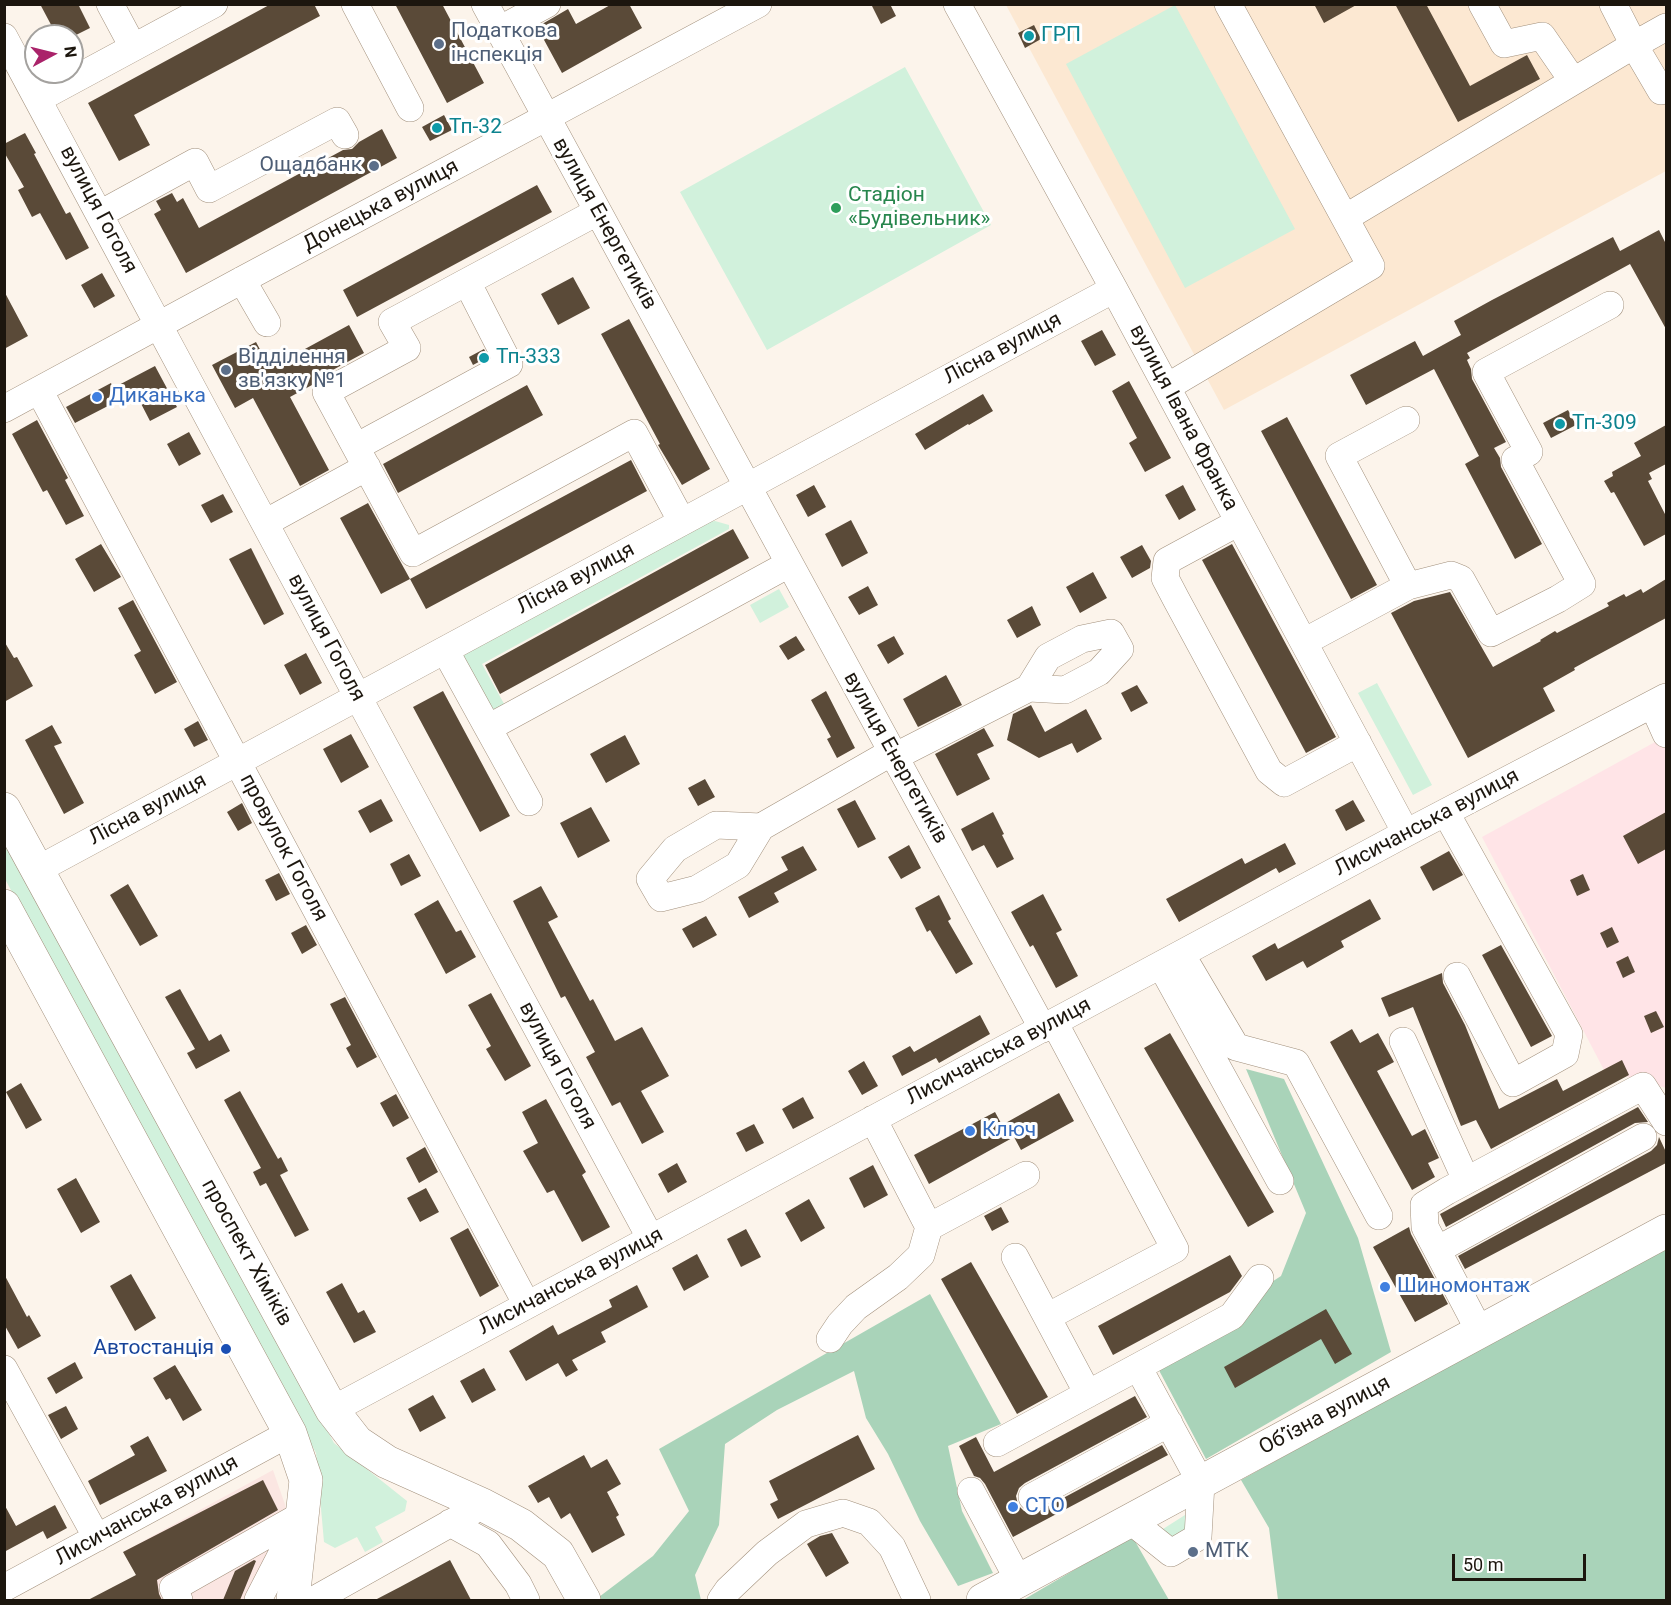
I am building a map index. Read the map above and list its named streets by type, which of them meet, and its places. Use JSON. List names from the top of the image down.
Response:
{
  "streets": {
    "main road": ["проспект Хіміків", "Об’їзна вулиця"],
    "street": [
      "Донецька вулиця",
      "вулиця Гоголя",
      "вулиця Енергетиків",
      "Лісна вулиця",
      "вулиця Івана Франка",
      "Лисичанська вулиця",
      "провулок Гоголя"
    ]
  },
  "crossings": [
    ["Донецька вулиця", "вулиця Гоголя"],
    ["Донецька вулиця", "вулиця Енергетиків"],
    ["Донецька вулиця", "провулок Гоголя"],
    ["вулиця Гоголя", "Лісна вулиця"],
    ["вулиця Гоголя", "Лисичанська вулиця"],
    ["вулиця Енергетиків", "Лісна вулиця"],
    ["вулиця Енергетиків", "Лисичанська вулиця"],
    ["Лісна вулиця", "вулиця Івана Франка"],
    ["Лісна вулиця", "провулок Гоголя"],
    ["Лісна вулиця", "проспект Хіміків"],
    ["вулиця Івана Франка", "Лисичанська вулиця"],
    ["Лисичанська вулиця", "провулок Гоголя"],
    ["Лисичанська вулиця", "проспект Хіміків"]
  ],
  "places": [
    "ГРП",
    "Податкова інспекція",
    "Тп-32",
    "Ощадбанк",
    "Стадіон «Будівельник»",
    "Тп-333",
    "Відділення зв'язку №1",
    "Диканька",
    "Тп-309",
    "Ключ",
    "Шиномонтаж",
    "Автостанція",
    "СТО",
    "МТК"
  ],
  "scale_bar": "50 m",
  "north": "right"
}
